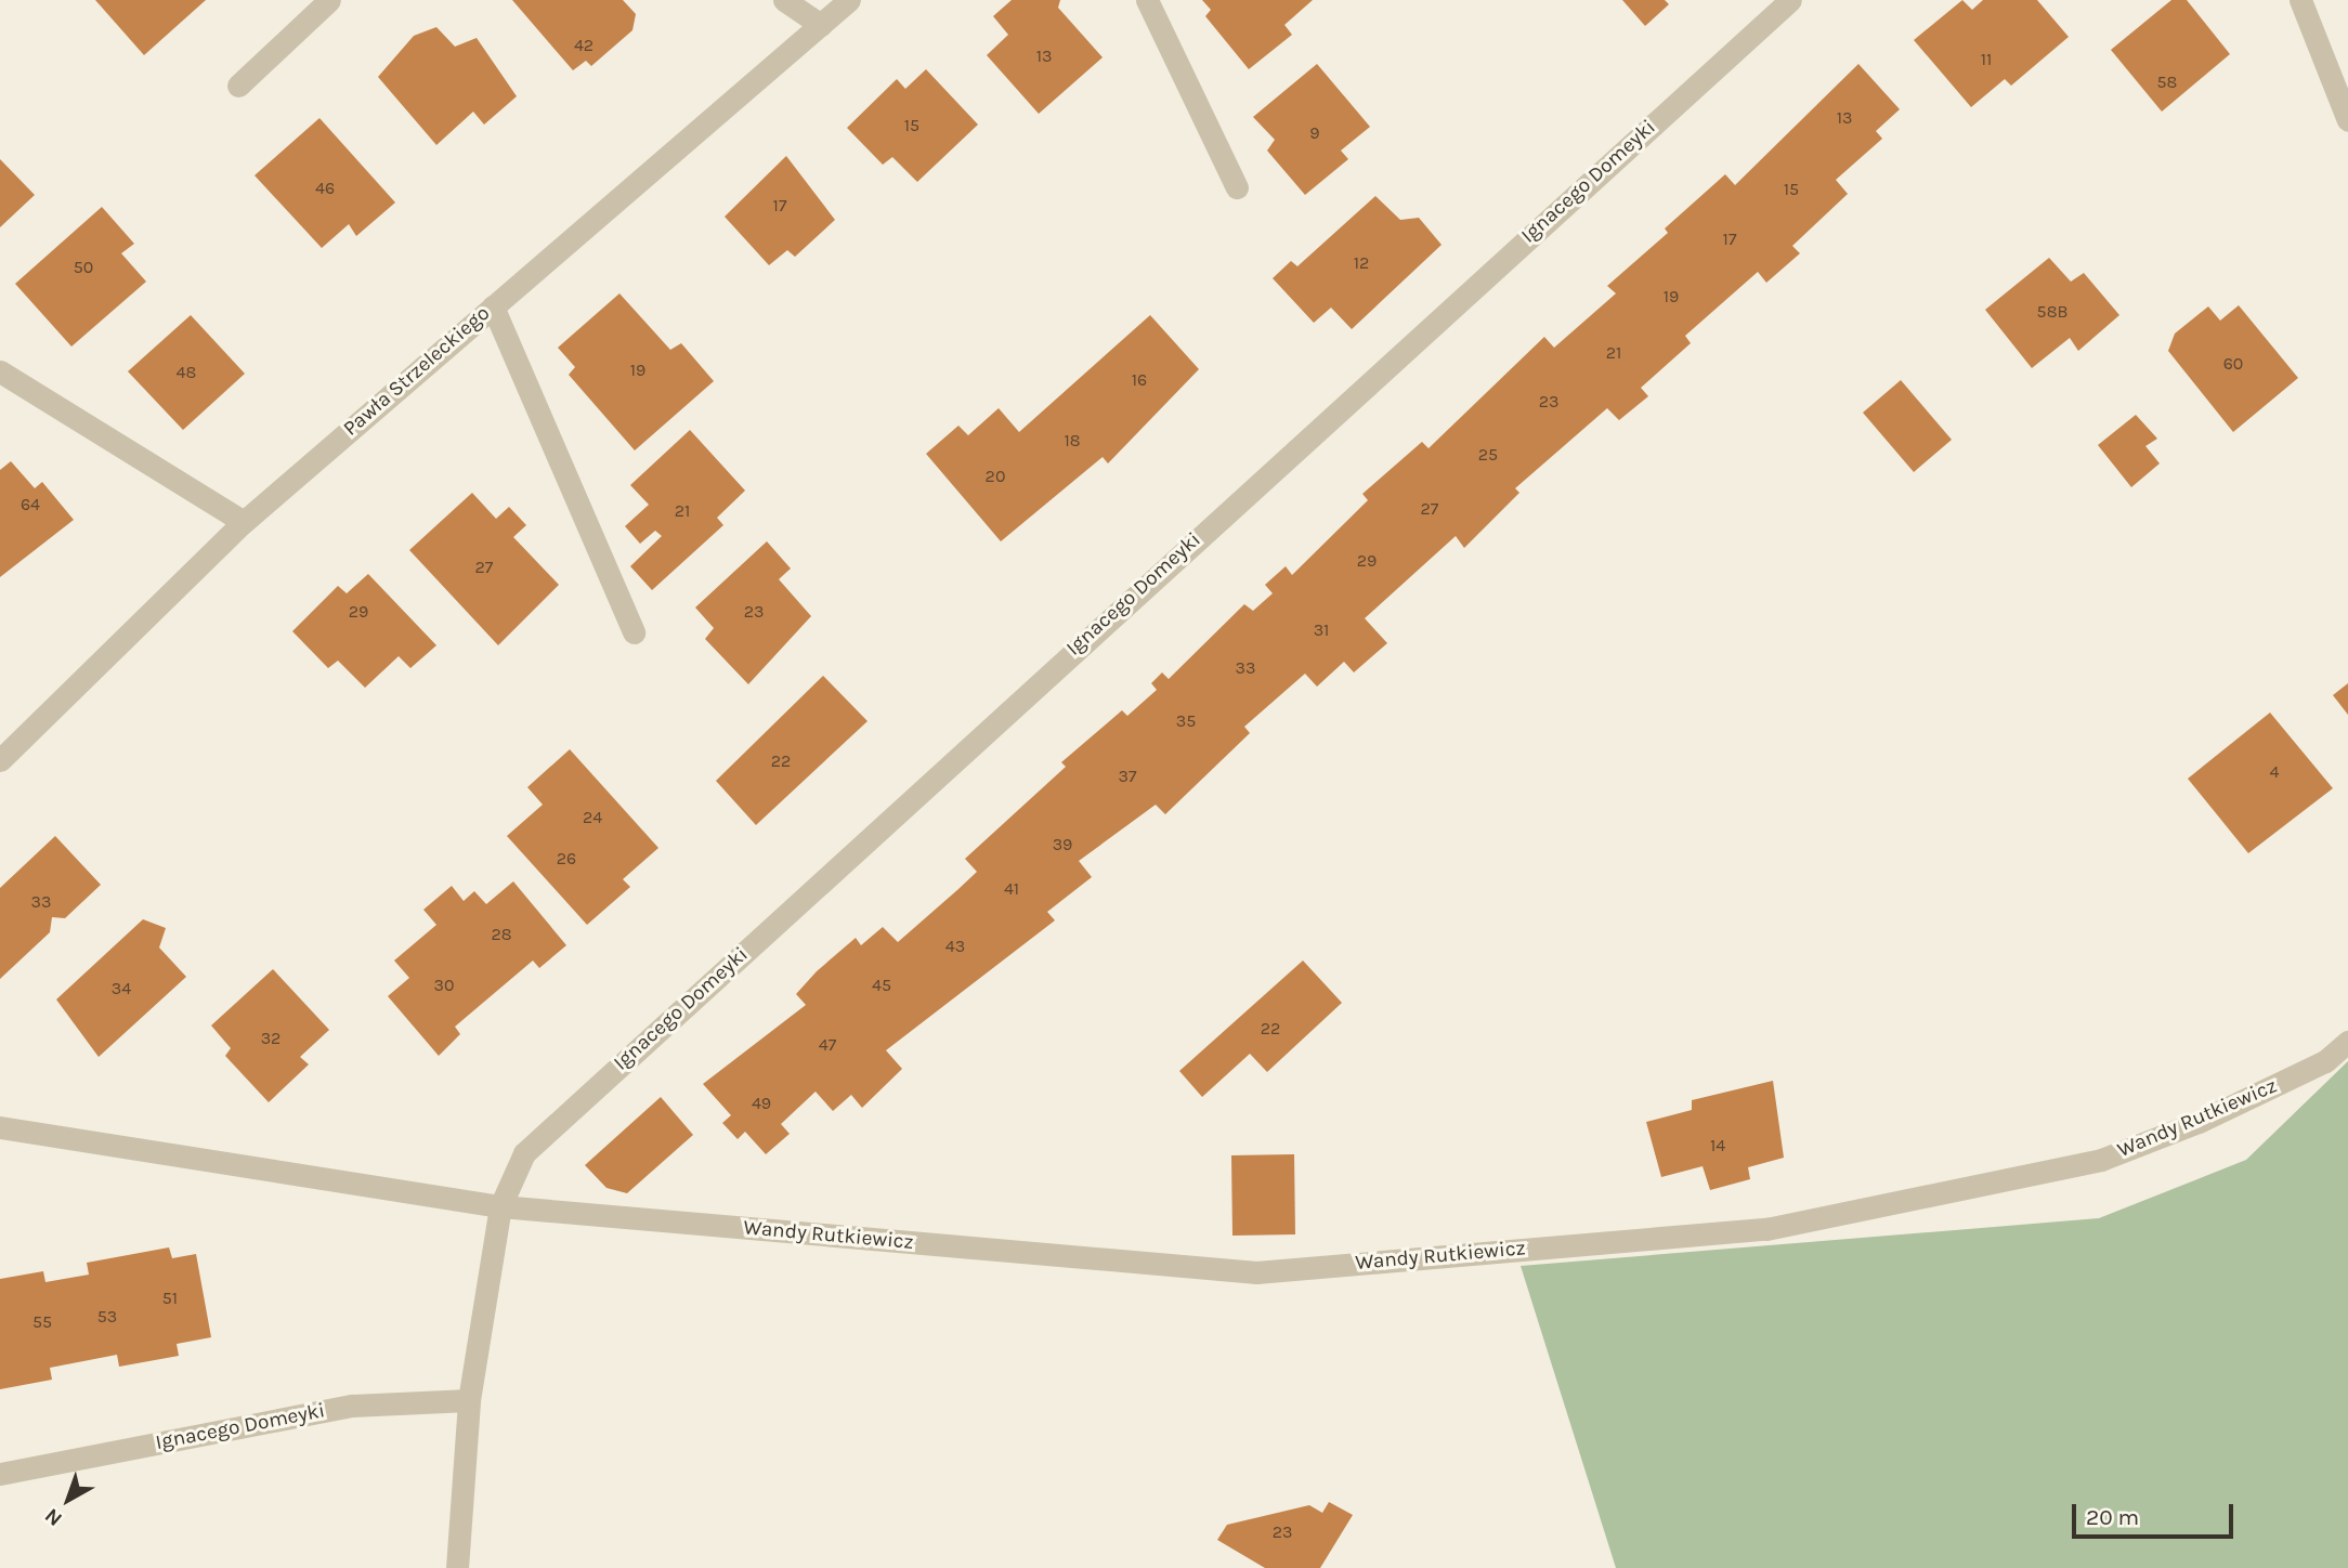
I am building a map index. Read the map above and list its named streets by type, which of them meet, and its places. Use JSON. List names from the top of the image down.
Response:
{
  "streets": {
    "street": ["Ignacego Domeyki", "Pawła Strzeleckiego", "Wandy Rutkiewicz"]
  },
  "crossings": [
    ["Ignacego Domeyki", "Wandy Rutkiewicz"]
  ],
  "house_numbers": [
    "42",
    "13",
    "11",
    "58",
    "13",
    "15",
    "9",
    "46",
    "15",
    "17",
    "17",
    "12",
    "50",
    "19",
    "58B",
    "21",
    "60",
    "19",
    "48",
    "16",
    "23",
    "18",
    "25",
    "20",
    "64",
    "27",
    "21",
    "29",
    "27",
    "29",
    "23",
    "31",
    "33",
    "35",
    "22",
    "4",
    "37",
    "24",
    "39",
    "26",
    "41",
    "33",
    "28",
    "43",
    "30",
    "45",
    "34",
    "22",
    "32",
    "47",
    "49",
    "14",
    "51",
    "53",
    "55",
    "23"
  ],
  "scale_bar": "20 m",
  "north": "bottom left"
}
